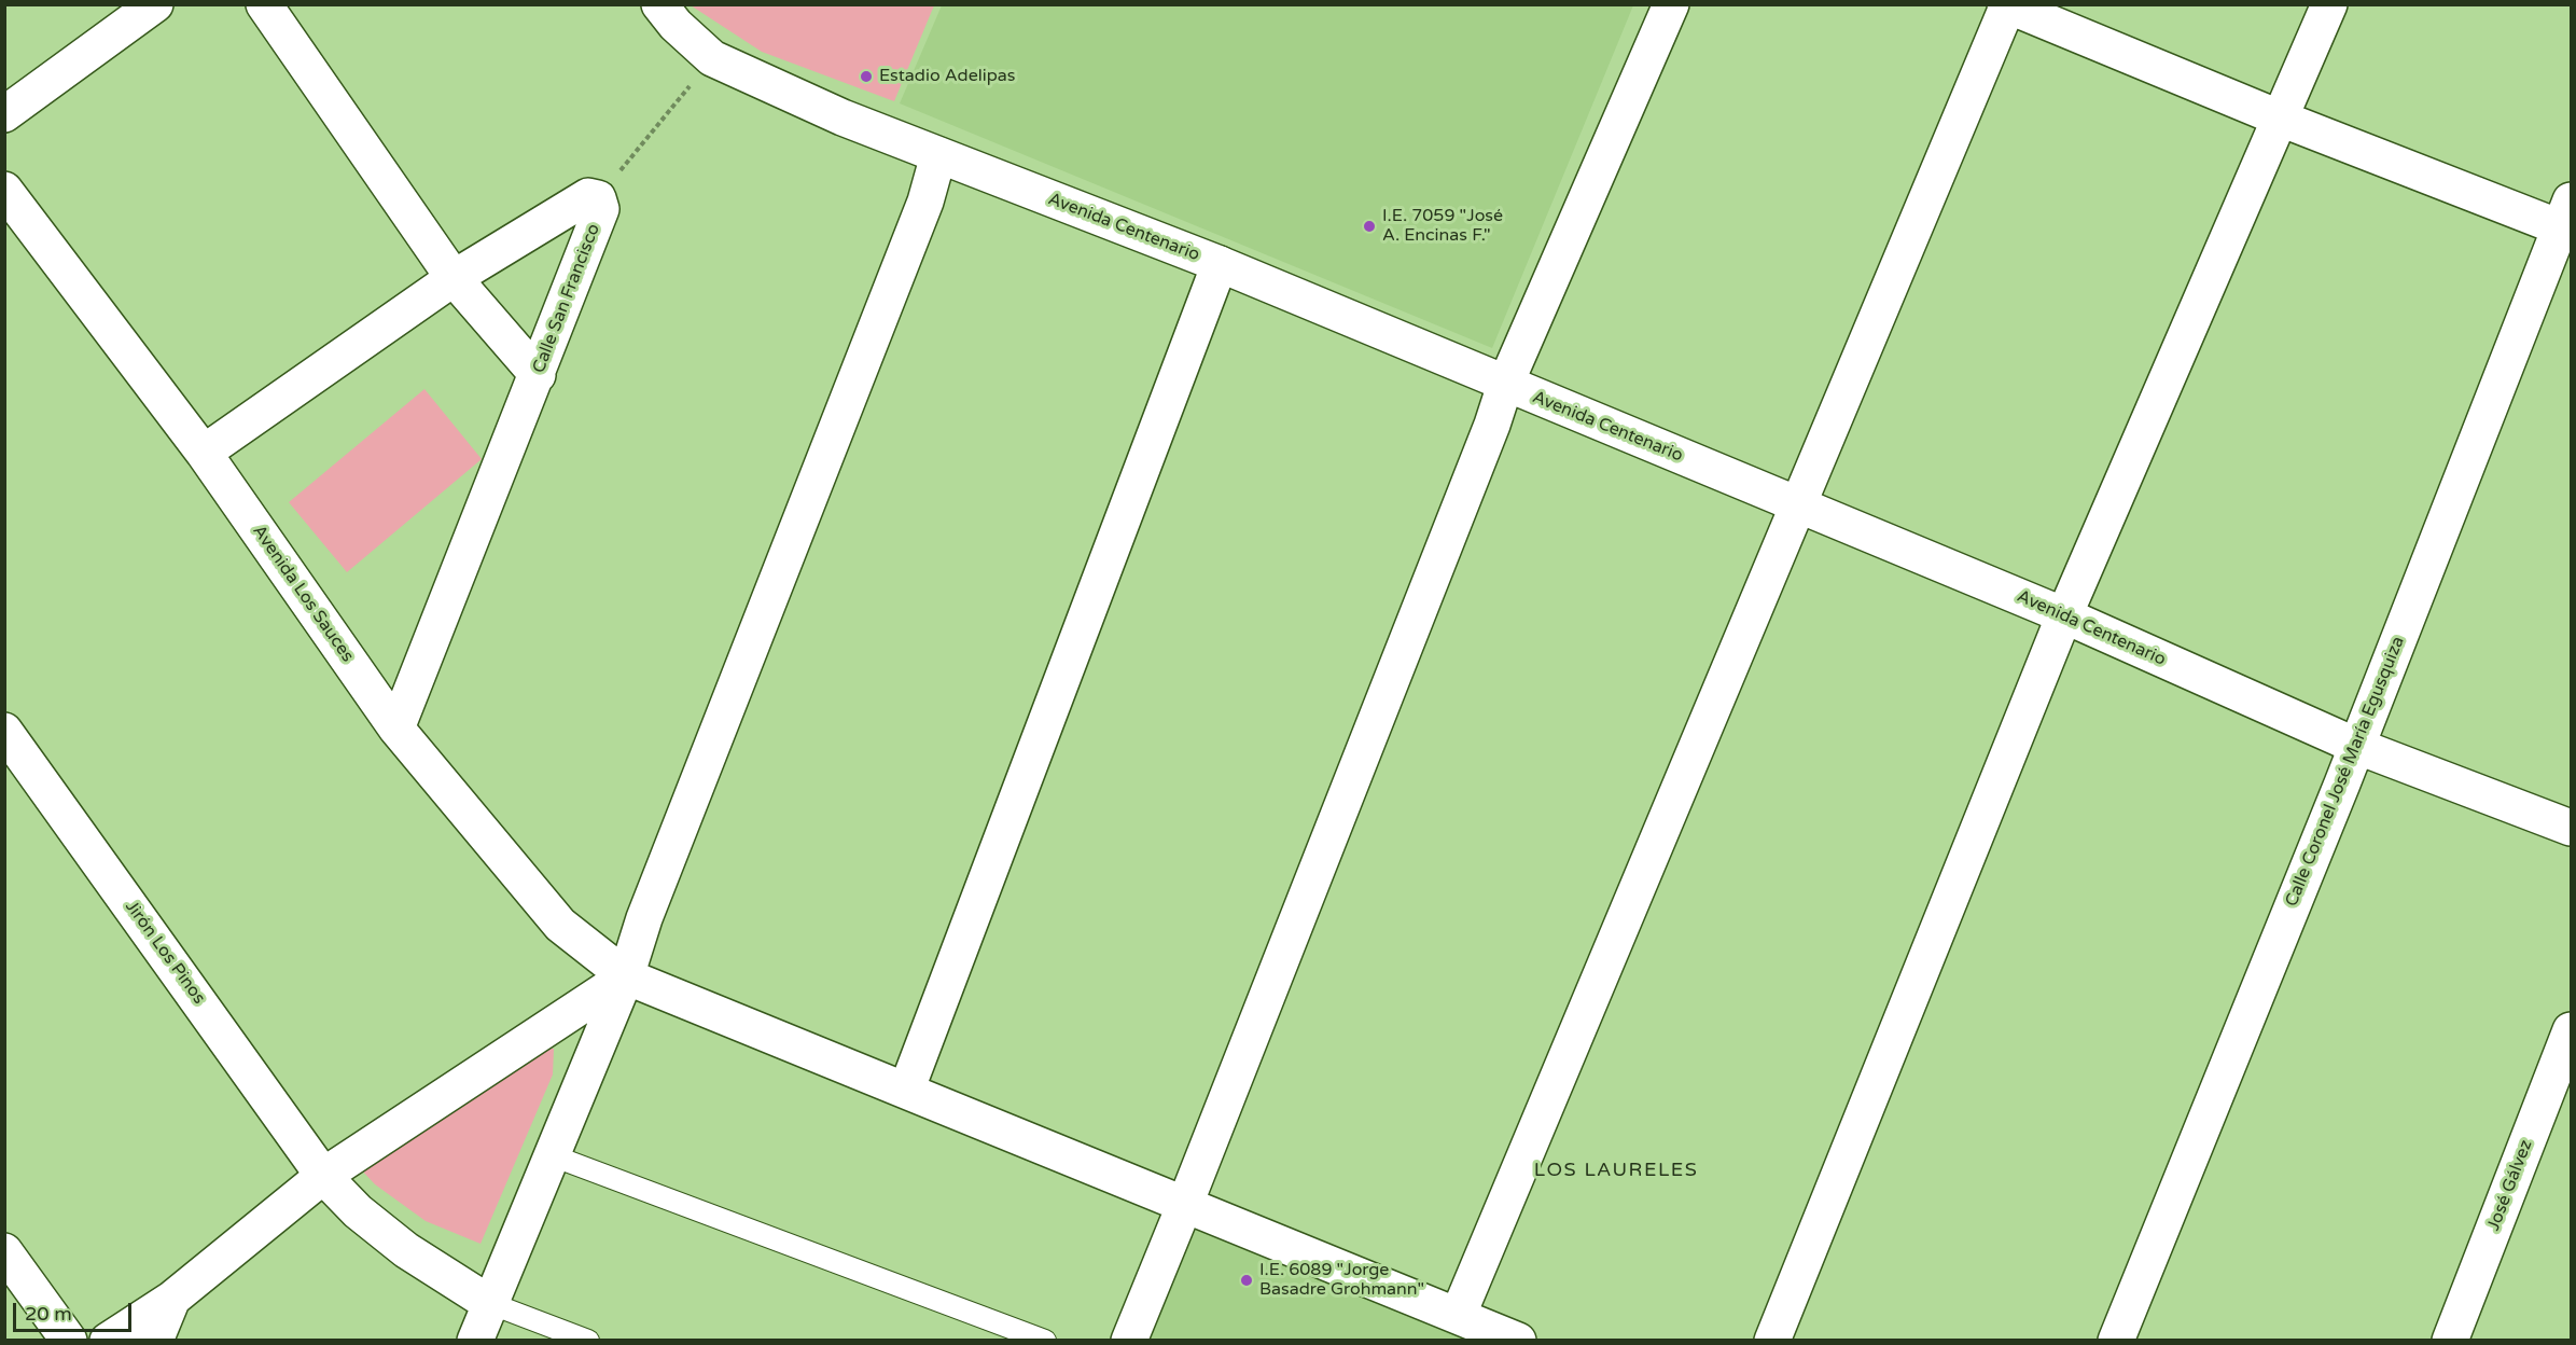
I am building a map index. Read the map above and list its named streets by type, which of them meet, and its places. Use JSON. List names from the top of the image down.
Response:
{
  "streets": {
    "street": [
      "Avenida Centenario",
      "Calle San Francisco",
      "Avenida Los Sauces",
      "Calle Coronel José María Egusquiza",
      "Jirón Los Pinos",
      "José Gálvez"
    ]
  },
  "crossings": [
    ["Avenida Centenario", "Calle Coronel José María Egusquiza"],
    ["Calle San Francisco", "Avenida Los Sauces"]
  ],
  "districts": ["LOS LAURELES"],
  "places": ["Estadio Adelipas", "I.E. 7059 \"José A. Encinas F.\"", "I.E. 6089 \"Jorge Basadre Grohmann\""],
  "scale_bar": "20 m"
}
